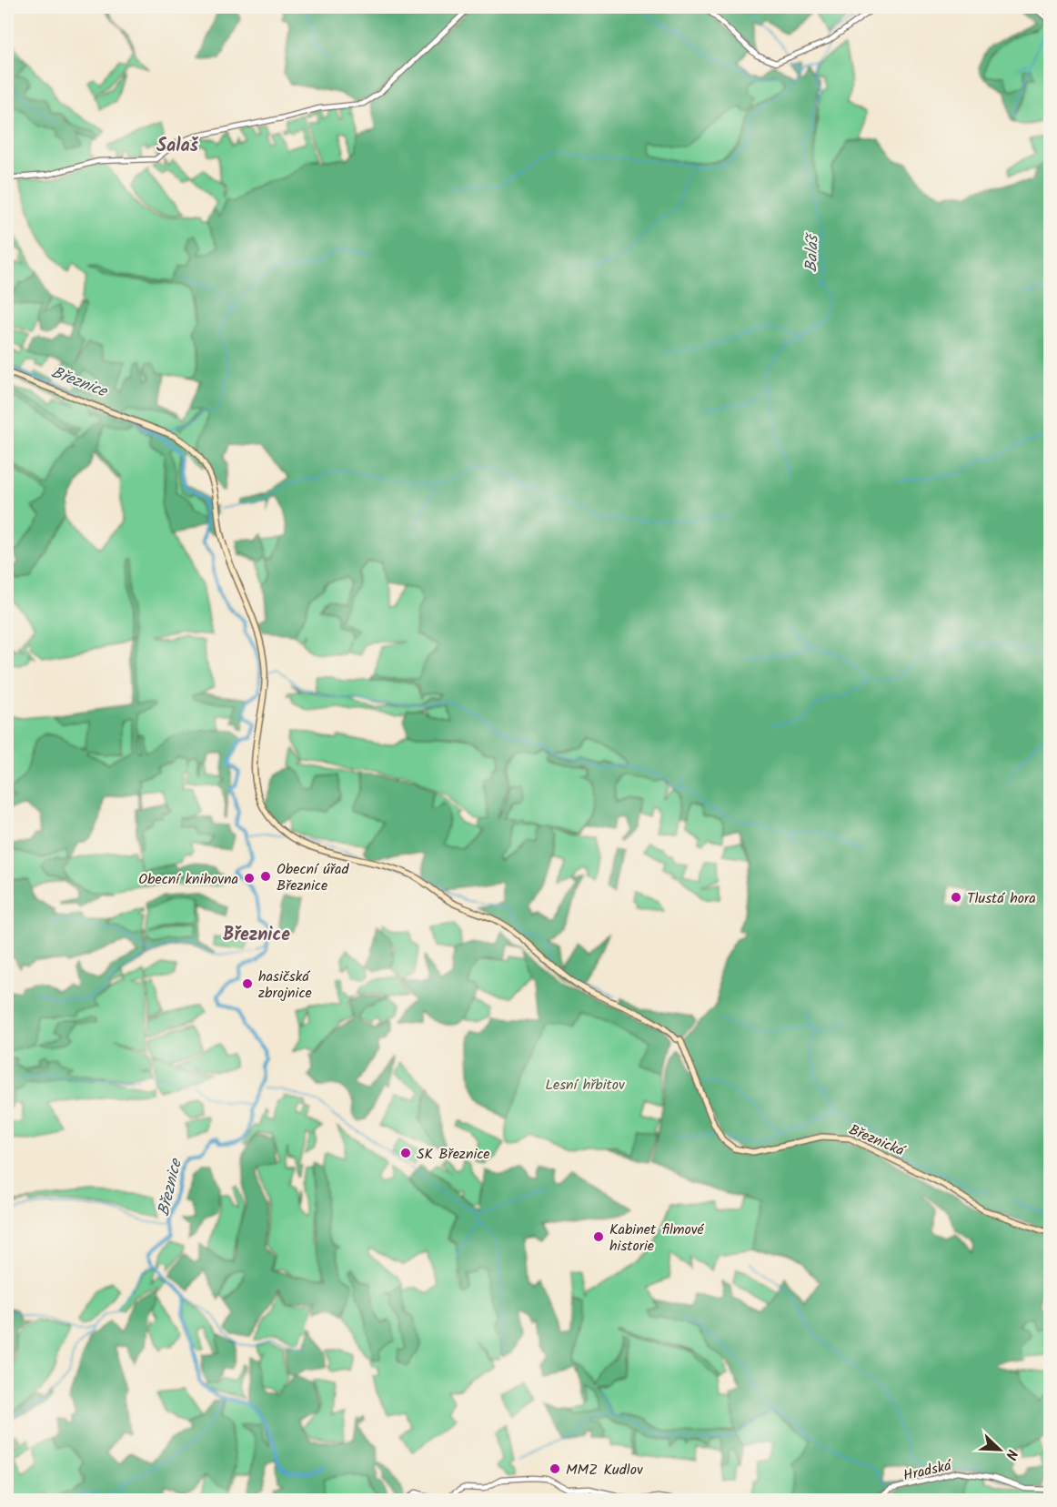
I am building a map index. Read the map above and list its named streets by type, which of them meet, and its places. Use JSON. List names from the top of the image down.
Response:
{
  "streets": {
    "main road": ["Březnická"],
    "street": ["Hradská"]
  },
  "districts": ["Salaš", "Březnice"],
  "water": ["Baláš", "Březnice"],
  "parks": ["Lesní hřbitov"],
  "places": [
    "Obecní úřad Březnice",
    "Obecní knihovna",
    "Tlustá hora",
    "hasičská zbrojnice",
    "SK Březnice",
    "Kabinet filmové historie",
    "MMZ Kudlov"
  ],
  "north": "bottom right"
}
